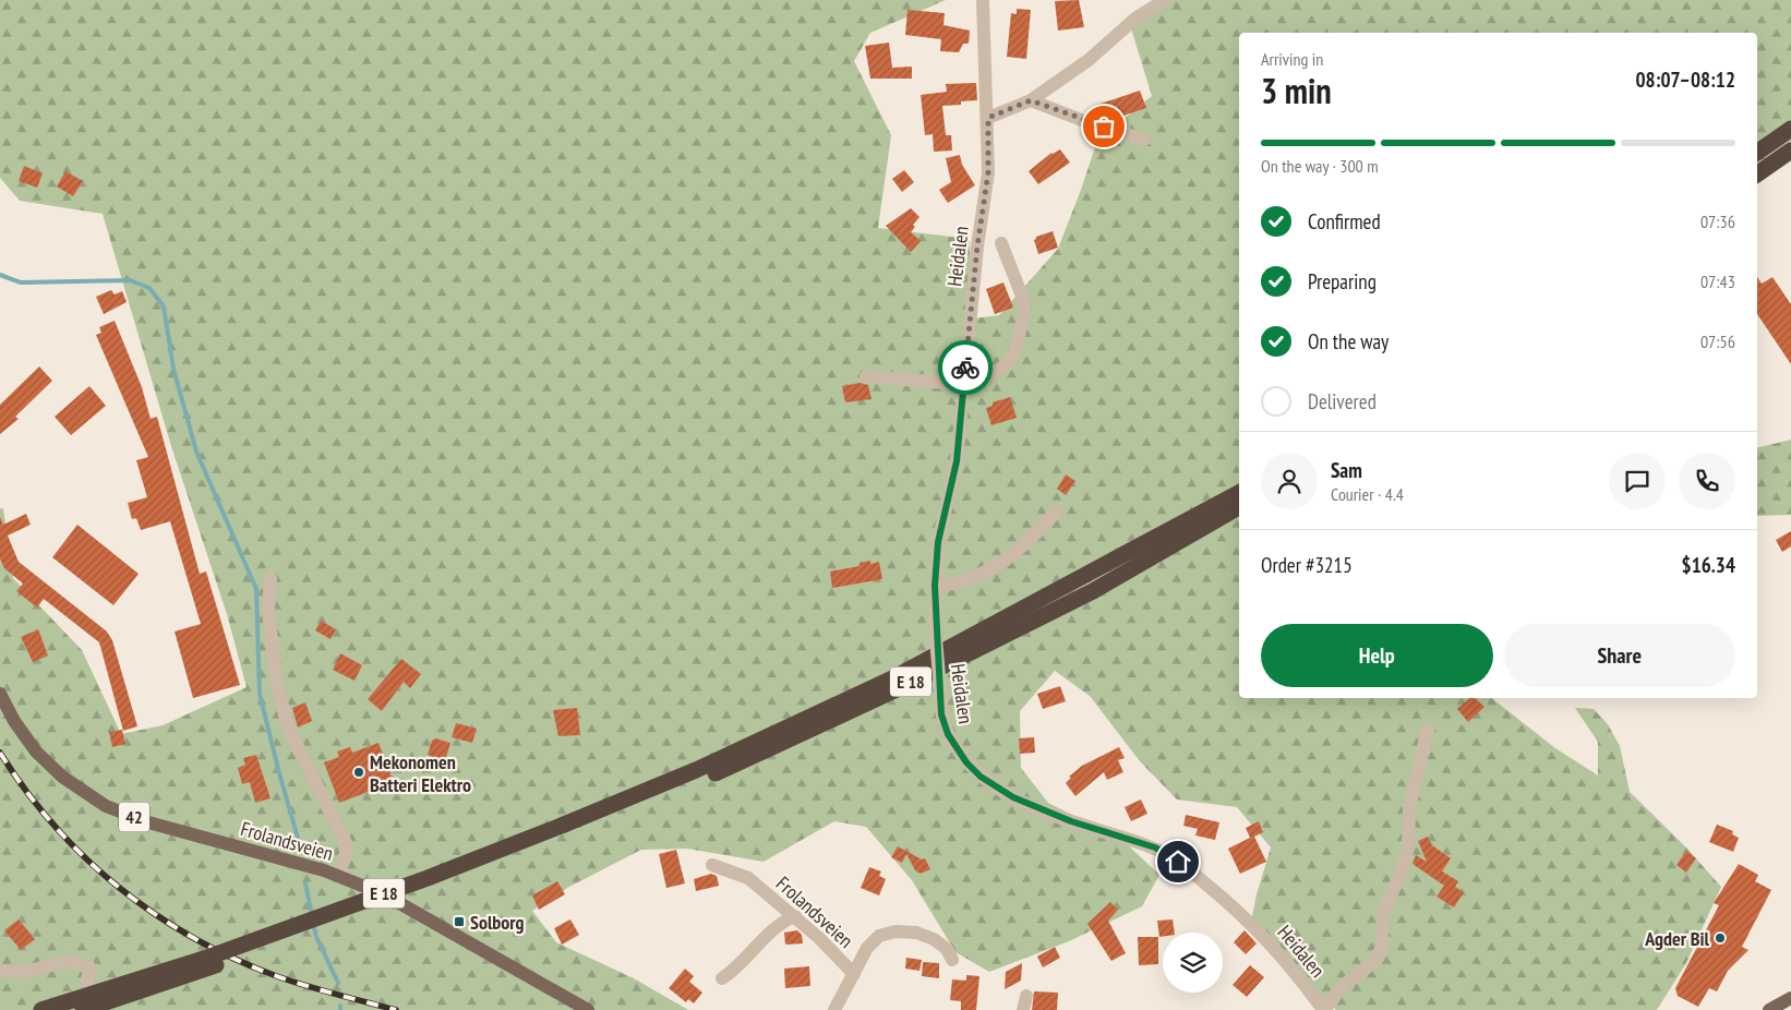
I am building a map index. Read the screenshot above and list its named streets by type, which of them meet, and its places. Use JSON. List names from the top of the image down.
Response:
{
  "streets": {
    "highway": ["E 18"],
    "main road": ["42", "Frolandsveien"],
    "street": ["Heidalen"]
  },
  "places": {
    "other": ["Mekonomen Batteri Elektro", "Agder Bil"],
    "transit": ["Solborg"]
  },
  "page": {
    "heading": ["3 min", "Arriving in", "08:07–08:12"],
    "panel": [
      "Sam",
      "Courier · 4.4",
      "Order #3215",
      "$16.34"
    ],
    "bar": "On the way · 300 m",
    "list": [
      ["Confirmed", "07:36"],
      ["Preparing", "07:43"],
      ["On the way", "07:56"],
      "Delivered"
    ],
    "buttons": ["Help", "Share"]
  }
}
